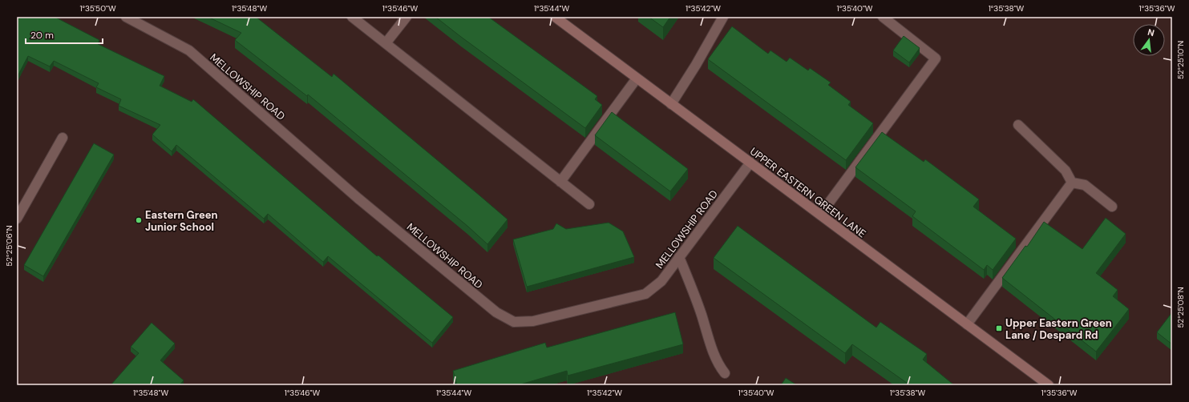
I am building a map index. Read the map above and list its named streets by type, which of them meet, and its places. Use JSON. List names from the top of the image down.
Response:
{
  "streets": {
    "street": ["MELLOWSHIP ROAD", "UPPER EASTERN GREEN LANE"]
  },
  "crossings": [
    ["MELLOWSHIP ROAD", "UPPER EASTERN GREEN LANE"]
  ],
  "places": {
    "other": ["Eastern Green Junior School"],
    "transit": ["Upper Eastern Green Lane / Despard Rd"]
  },
  "scale_bar": "20 m",
  "north": "top",
  "coordinates": [
    "1°35'50\"W",
    "1°35'48\"W",
    "1°35'46\"W",
    "1°35'44\"W",
    "1°35'42\"W",
    "1°35'40\"W",
    "1°35'38\"W",
    "1°35'36\"W",
    "52°25'10\"N",
    "52°25'06\"N",
    "52°25'08\"N"
  ]
}
